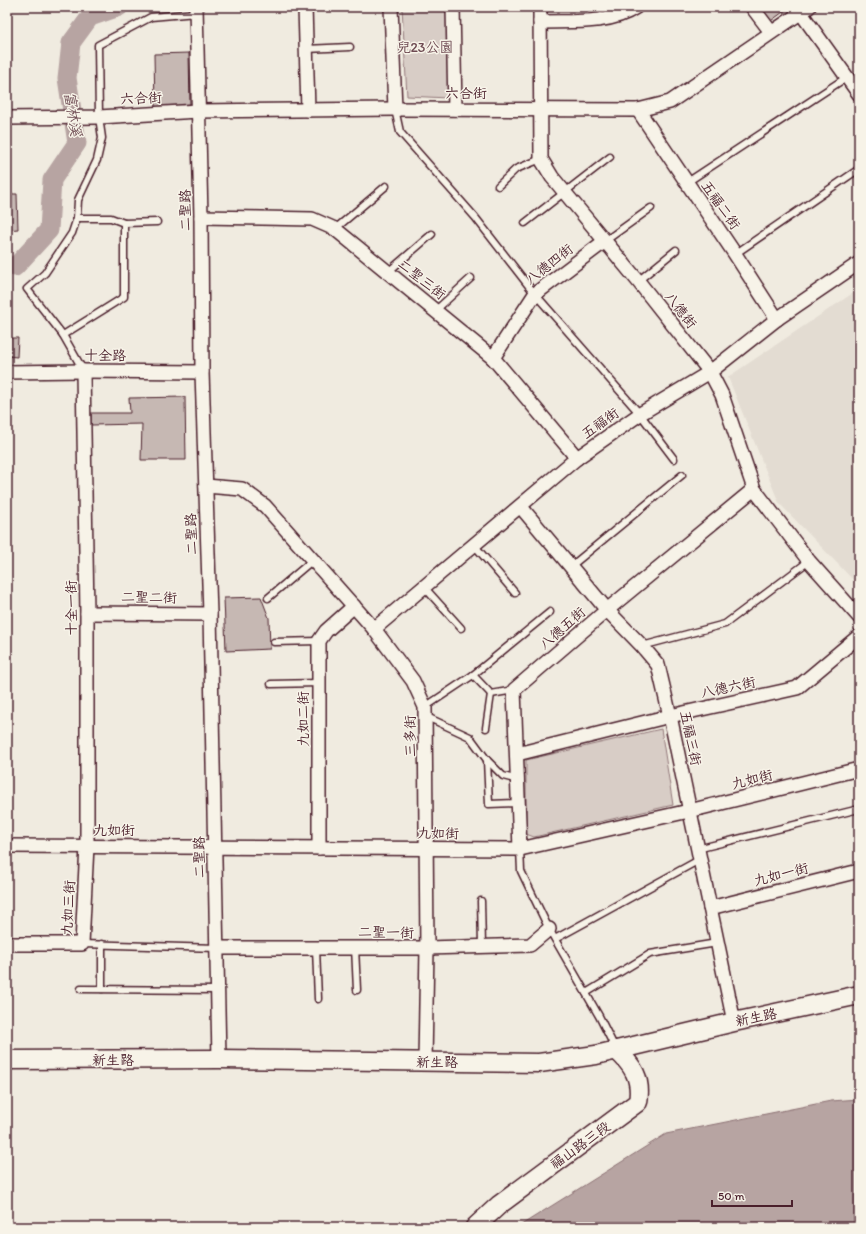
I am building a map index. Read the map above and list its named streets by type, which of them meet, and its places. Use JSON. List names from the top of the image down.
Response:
{
  "streets": {
    "street": [
      "六合街",
      "五福二街",
      "二聖路",
      "八德四街",
      "二聖三街",
      "八德街",
      "十全路",
      "五福街",
      "二聖二街",
      "十全一街",
      "八德五街",
      "八德六街",
      "九如二街",
      "三多街",
      "五福三街",
      "九如街",
      "九如一街",
      "九如三街",
      "二聖一街",
      "新生路",
      "福山路三段"
    ]
  },
  "crossings": [
    ["六合街", "五福二街"],
    ["六合街", "二聖路"],
    ["五福二街", "五福街"],
    ["二聖路", "二聖三街"],
    ["二聖路", "十全路"],
    ["二聖路", "二聖二街"],
    ["二聖路", "三多街"],
    ["二聖路", "九如街"],
    ["二聖路", "二聖一街"],
    ["二聖路", "新生路"],
    ["八德四街", "二聖三街"],
    ["八德四街", "八德街"],
    ["二聖三街", "五福街"],
    ["八德街", "五福街"],
    ["八德街", "八德五街"],
    ["十全路", "十全一街"],
    ["五福街", "三多街"],
    ["五福街", "五福三街"],
    ["二聖二街", "十全一街"],
    ["十全一街", "九如街"],
    ["十全一街", "九如三街"],
    ["八德五街", "五福三街"],
    ["八德六街", "五福三街"],
    ["九如二街", "九如街"],
    ["三多街", "九如街"],
    ["三多街", "二聖一街"],
    ["三多街", "新生路"],
    ["五福三街", "九如街"],
    ["五福三街", "九如一街"],
    ["五福三街", "新生路"],
    ["九如街", "九如三街"],
    ["新生路", "福山路三段"]
  ],
  "water": ["富林溪"],
  "parks": ["兒23公園"],
  "scale_bar": "50 m"
}
